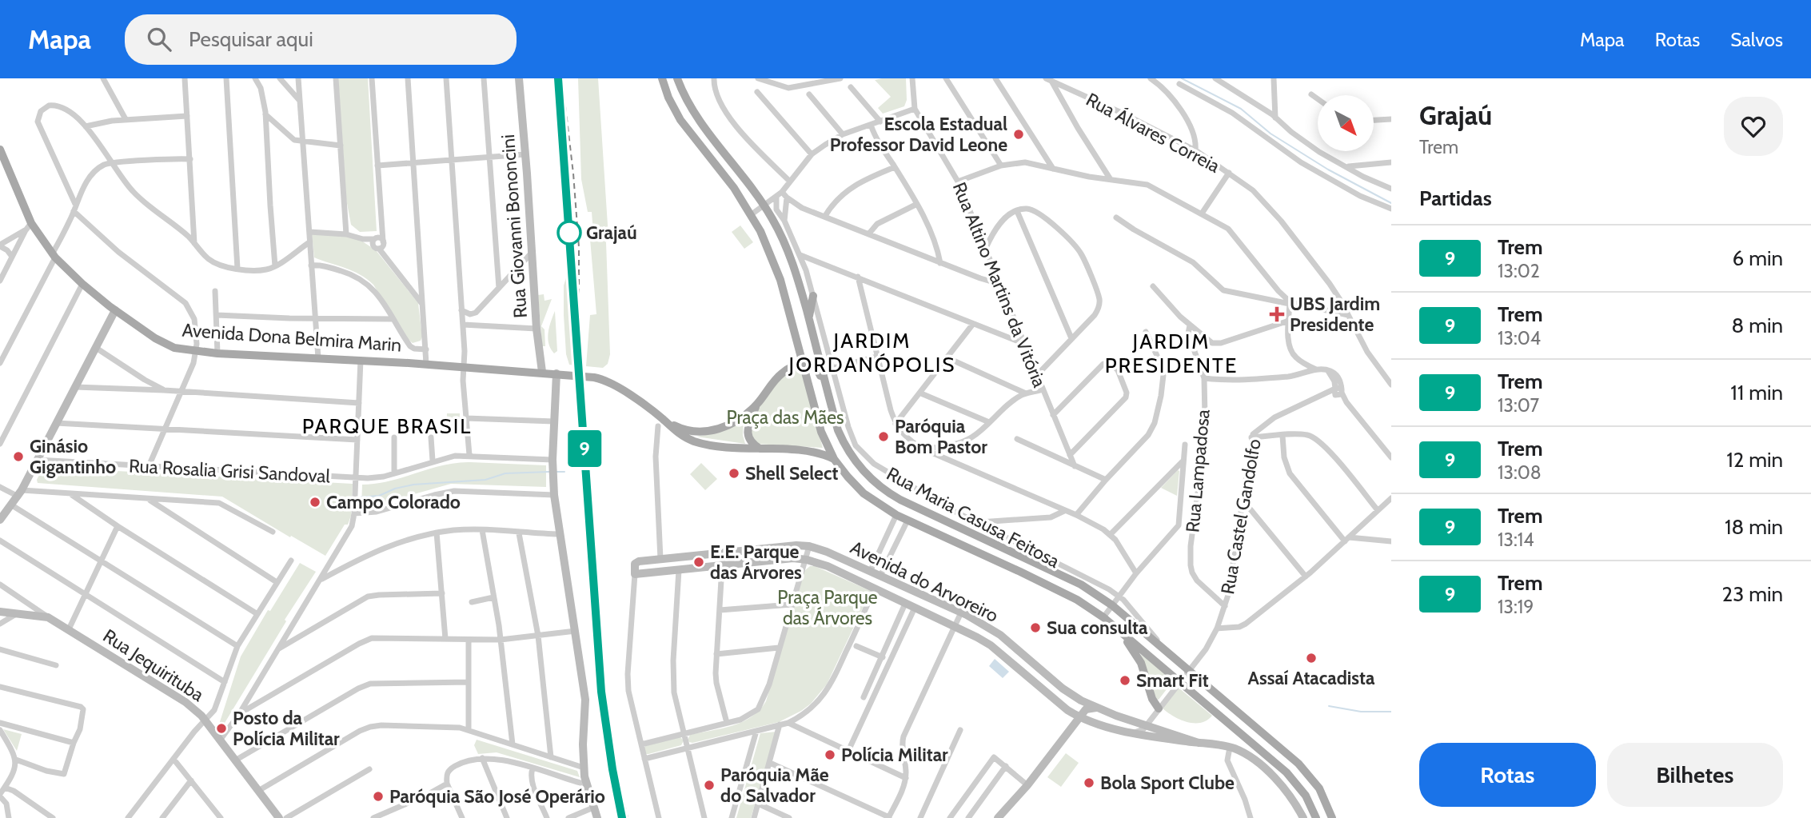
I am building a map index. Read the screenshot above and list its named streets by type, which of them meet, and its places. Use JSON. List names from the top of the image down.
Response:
{
  "streets": {
    "main road": ["Avenida Dona Belmira Marin"],
    "street": [
      "Rua Álvares Correia",
      "Rua Giovanni Bononcini",
      "Rua Altino Martins da Vitória",
      "Rua Rosalia Grisi Sandoval",
      "Rua Lampadosa",
      "Rua Castel Gandolfo",
      "Rua Maria Casusa Feitosa",
      "Avenida do Arvoreiro",
      "Rua Jequirituba"
    ]
  },
  "crossings": [
    ["Rua Giovanni Bononcini", "Avenida Dona Belmira Marin"],
    ["Rua Lampadosa", "Rua Castel Gandolfo"],
    ["Rua Castel Gandolfo", "Avenida do Arvoreiro"]
  ],
  "districts": ["JARDIM JORDANÓPOLIS", "JARDIM PRESIDENTE", "PARQUE BRASIL"],
  "parks": ["Praça das Mães", "Praça Parque das Árvores"],
  "places": {
    "other": [
      "Escola Estadual Professor David Leone",
      "Grajaú",
      "Paróquia Bom Pastor",
      "Ginásio Gigantinho",
      "Shell Select",
      "Campo Colorado",
      "E.E. Parque das Árvores",
      "Sua consulta",
      "Assaí Atacadista",
      "Smart Fit",
      "Posto da Polícia Militar",
      "Polícia Militar",
      "Bola Sport Clube",
      "Paróquia Mãe do Salvador",
      "Paróquia São José Operário"
    ],
    "health": ["UBS Jardim Presidente"]
  },
  "north": "bottom right",
  "page": {
    "header": "Mapa",
    "search": "Pesquisar aqui",
    "nav": ["Mapa", "Rotas", "Salvos"],
    "on_map": "9",
    "heading": [
      ["Grajaú", "Trem"],
      "Partidas"
    ],
    "list": [
      {
        "mark": "9",
        "name": "Trem",
        "note": "13:02",
        "value": "6 min"
      },
      {
        "mark": "9",
        "name": "Trem",
        "note": "13:04",
        "value": "8 min"
      },
      {
        "mark": "9",
        "name": "Trem",
        "note": "13:07",
        "value": "11 min"
      },
      {
        "mark": "9",
        "name": "Trem",
        "note": "13:08",
        "value": "12 min"
      },
      {
        "mark": "9",
        "name": "Trem",
        "note": "13:14",
        "value": "18 min"
      },
      {
        "mark": "9",
        "name": "Trem",
        "note": "13:19",
        "value": "23 min"
      }
    ],
    "buttons": ["Rotas", "Bilhetes"]
  }
}
